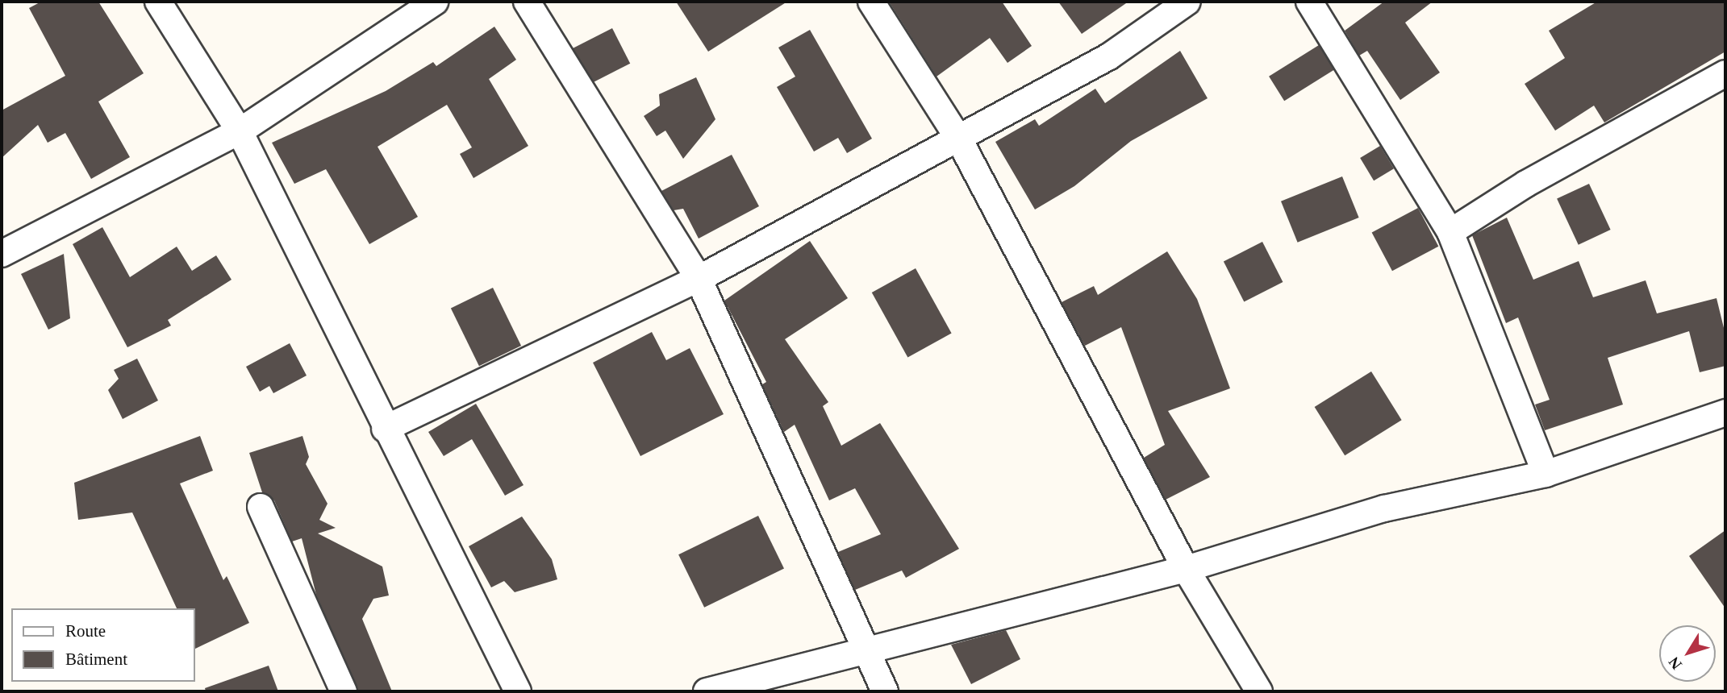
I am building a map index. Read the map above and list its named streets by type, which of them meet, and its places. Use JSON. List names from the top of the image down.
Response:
{
  "legend": ["Route", "Bâtiment"],
  "north": "bottom left"
}
